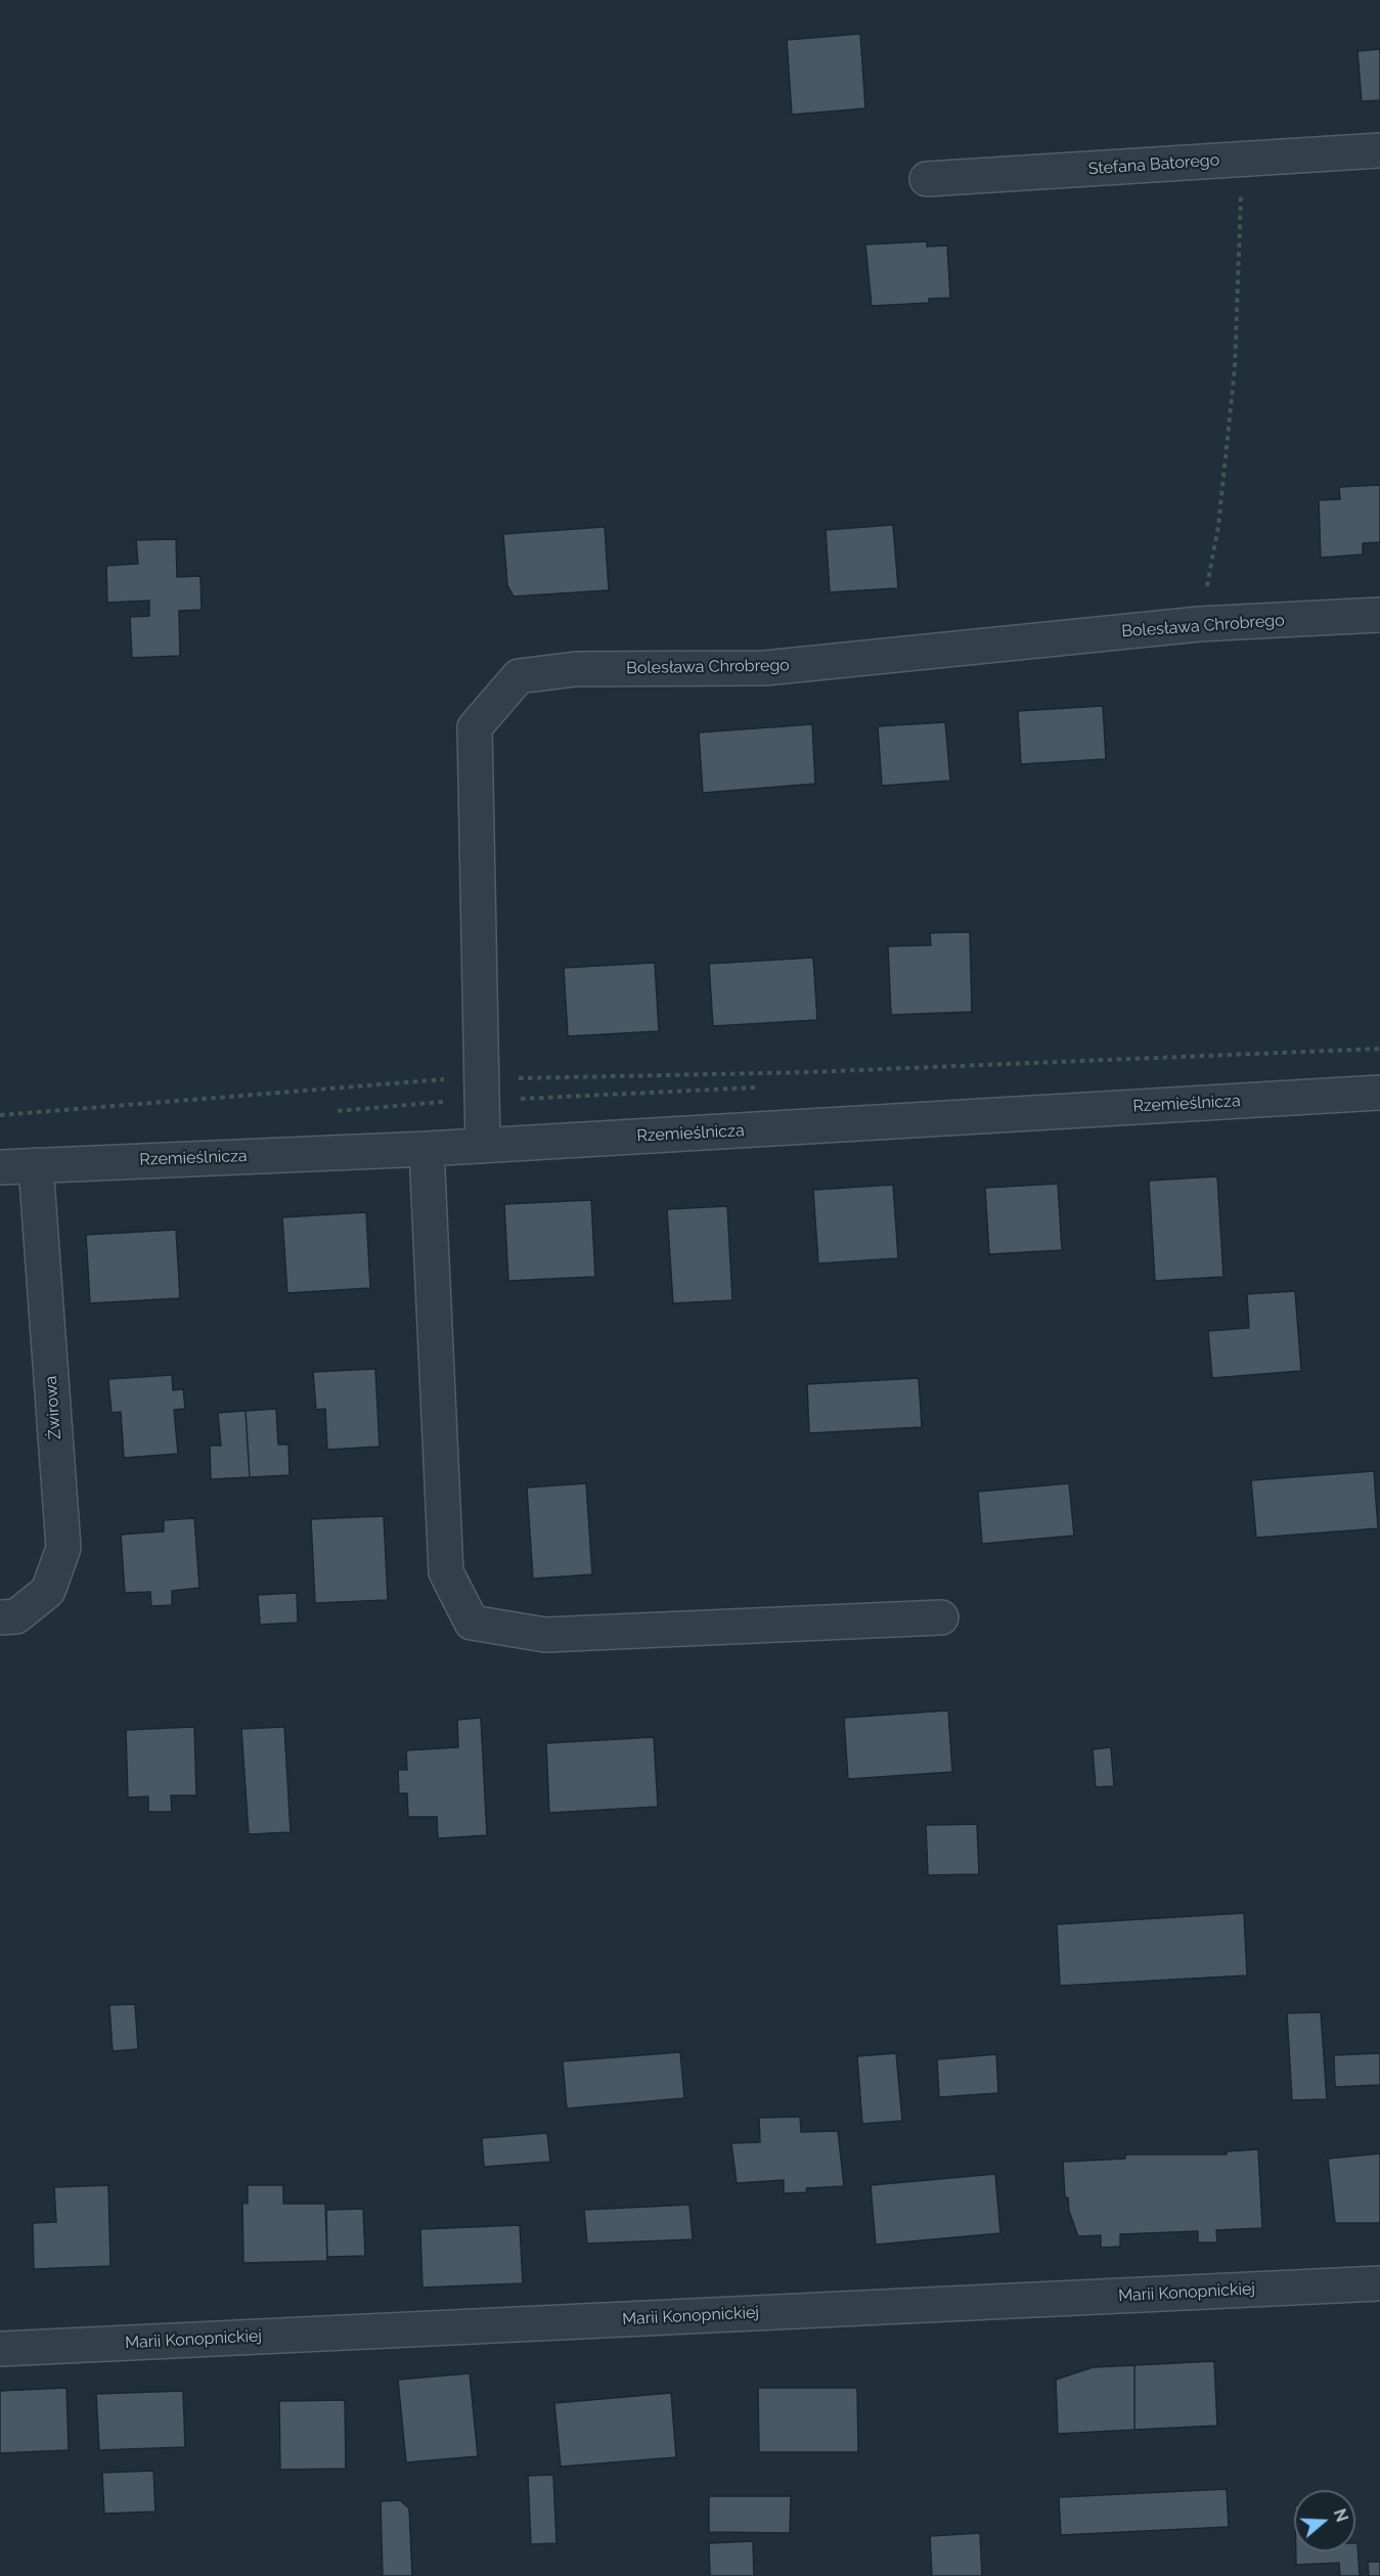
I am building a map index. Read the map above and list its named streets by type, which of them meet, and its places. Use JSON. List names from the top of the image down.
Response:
{
  "streets": {
    "street": [
      "Stefana Batorego",
      "Bolesława Chrobrego",
      "Rzemieślnicza",
      "Żwirowa",
      "Marii Konopnickiej"
    ]
  },
  "crossings": [
    ["Bolesława Chrobrego", "Rzemieślnicza"],
    ["Rzemieślnicza", "Żwirowa"]
  ],
  "north": "right"
}
